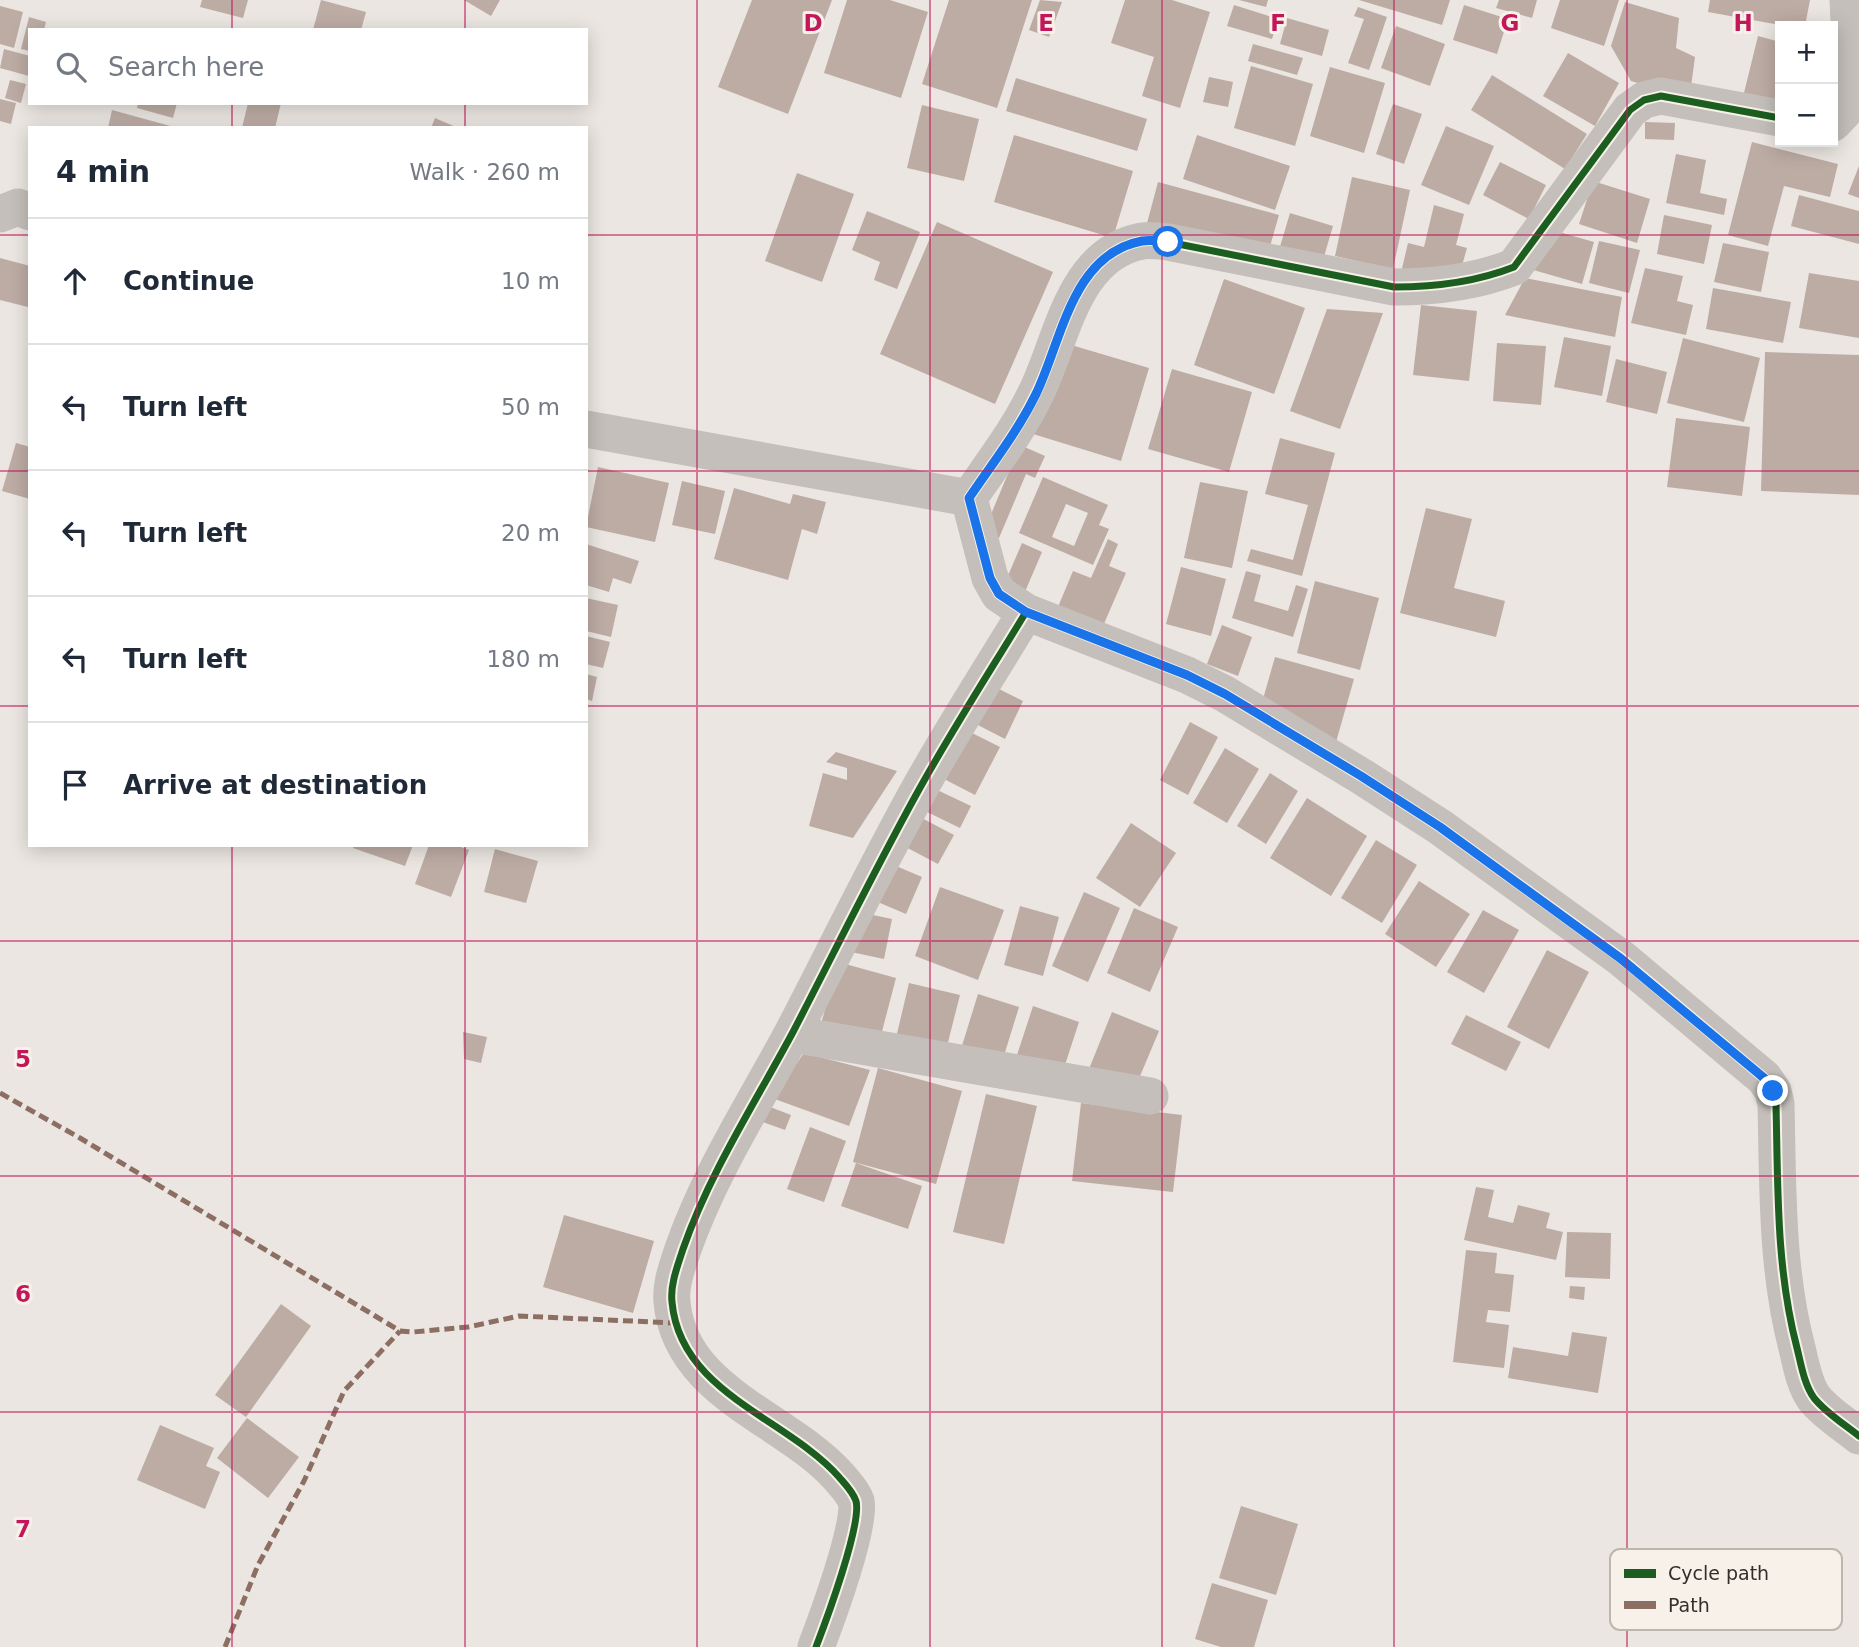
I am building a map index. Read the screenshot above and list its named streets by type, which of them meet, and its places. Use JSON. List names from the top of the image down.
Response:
{
  "legend": ["Cycle path", "Path"],
  "page": {
    "map_buttons": ["+", "−"],
    "search": "Search here",
    "heading": ["4 min", "Walk · 260 m"],
    "list": [
      ["Continue", "10 m"],
      ["Turn left", "50 m"],
      ["Turn left", "20 m"],
      ["Turn left", "180 m"],
      "Arrive at destination"
    ]
  },
  "grid": {
    "columns": [
      "D",
      "E",
      "F",
      "G",
      "H"
    ],
    "rows": ["5", "6", "7"]
  }
}
